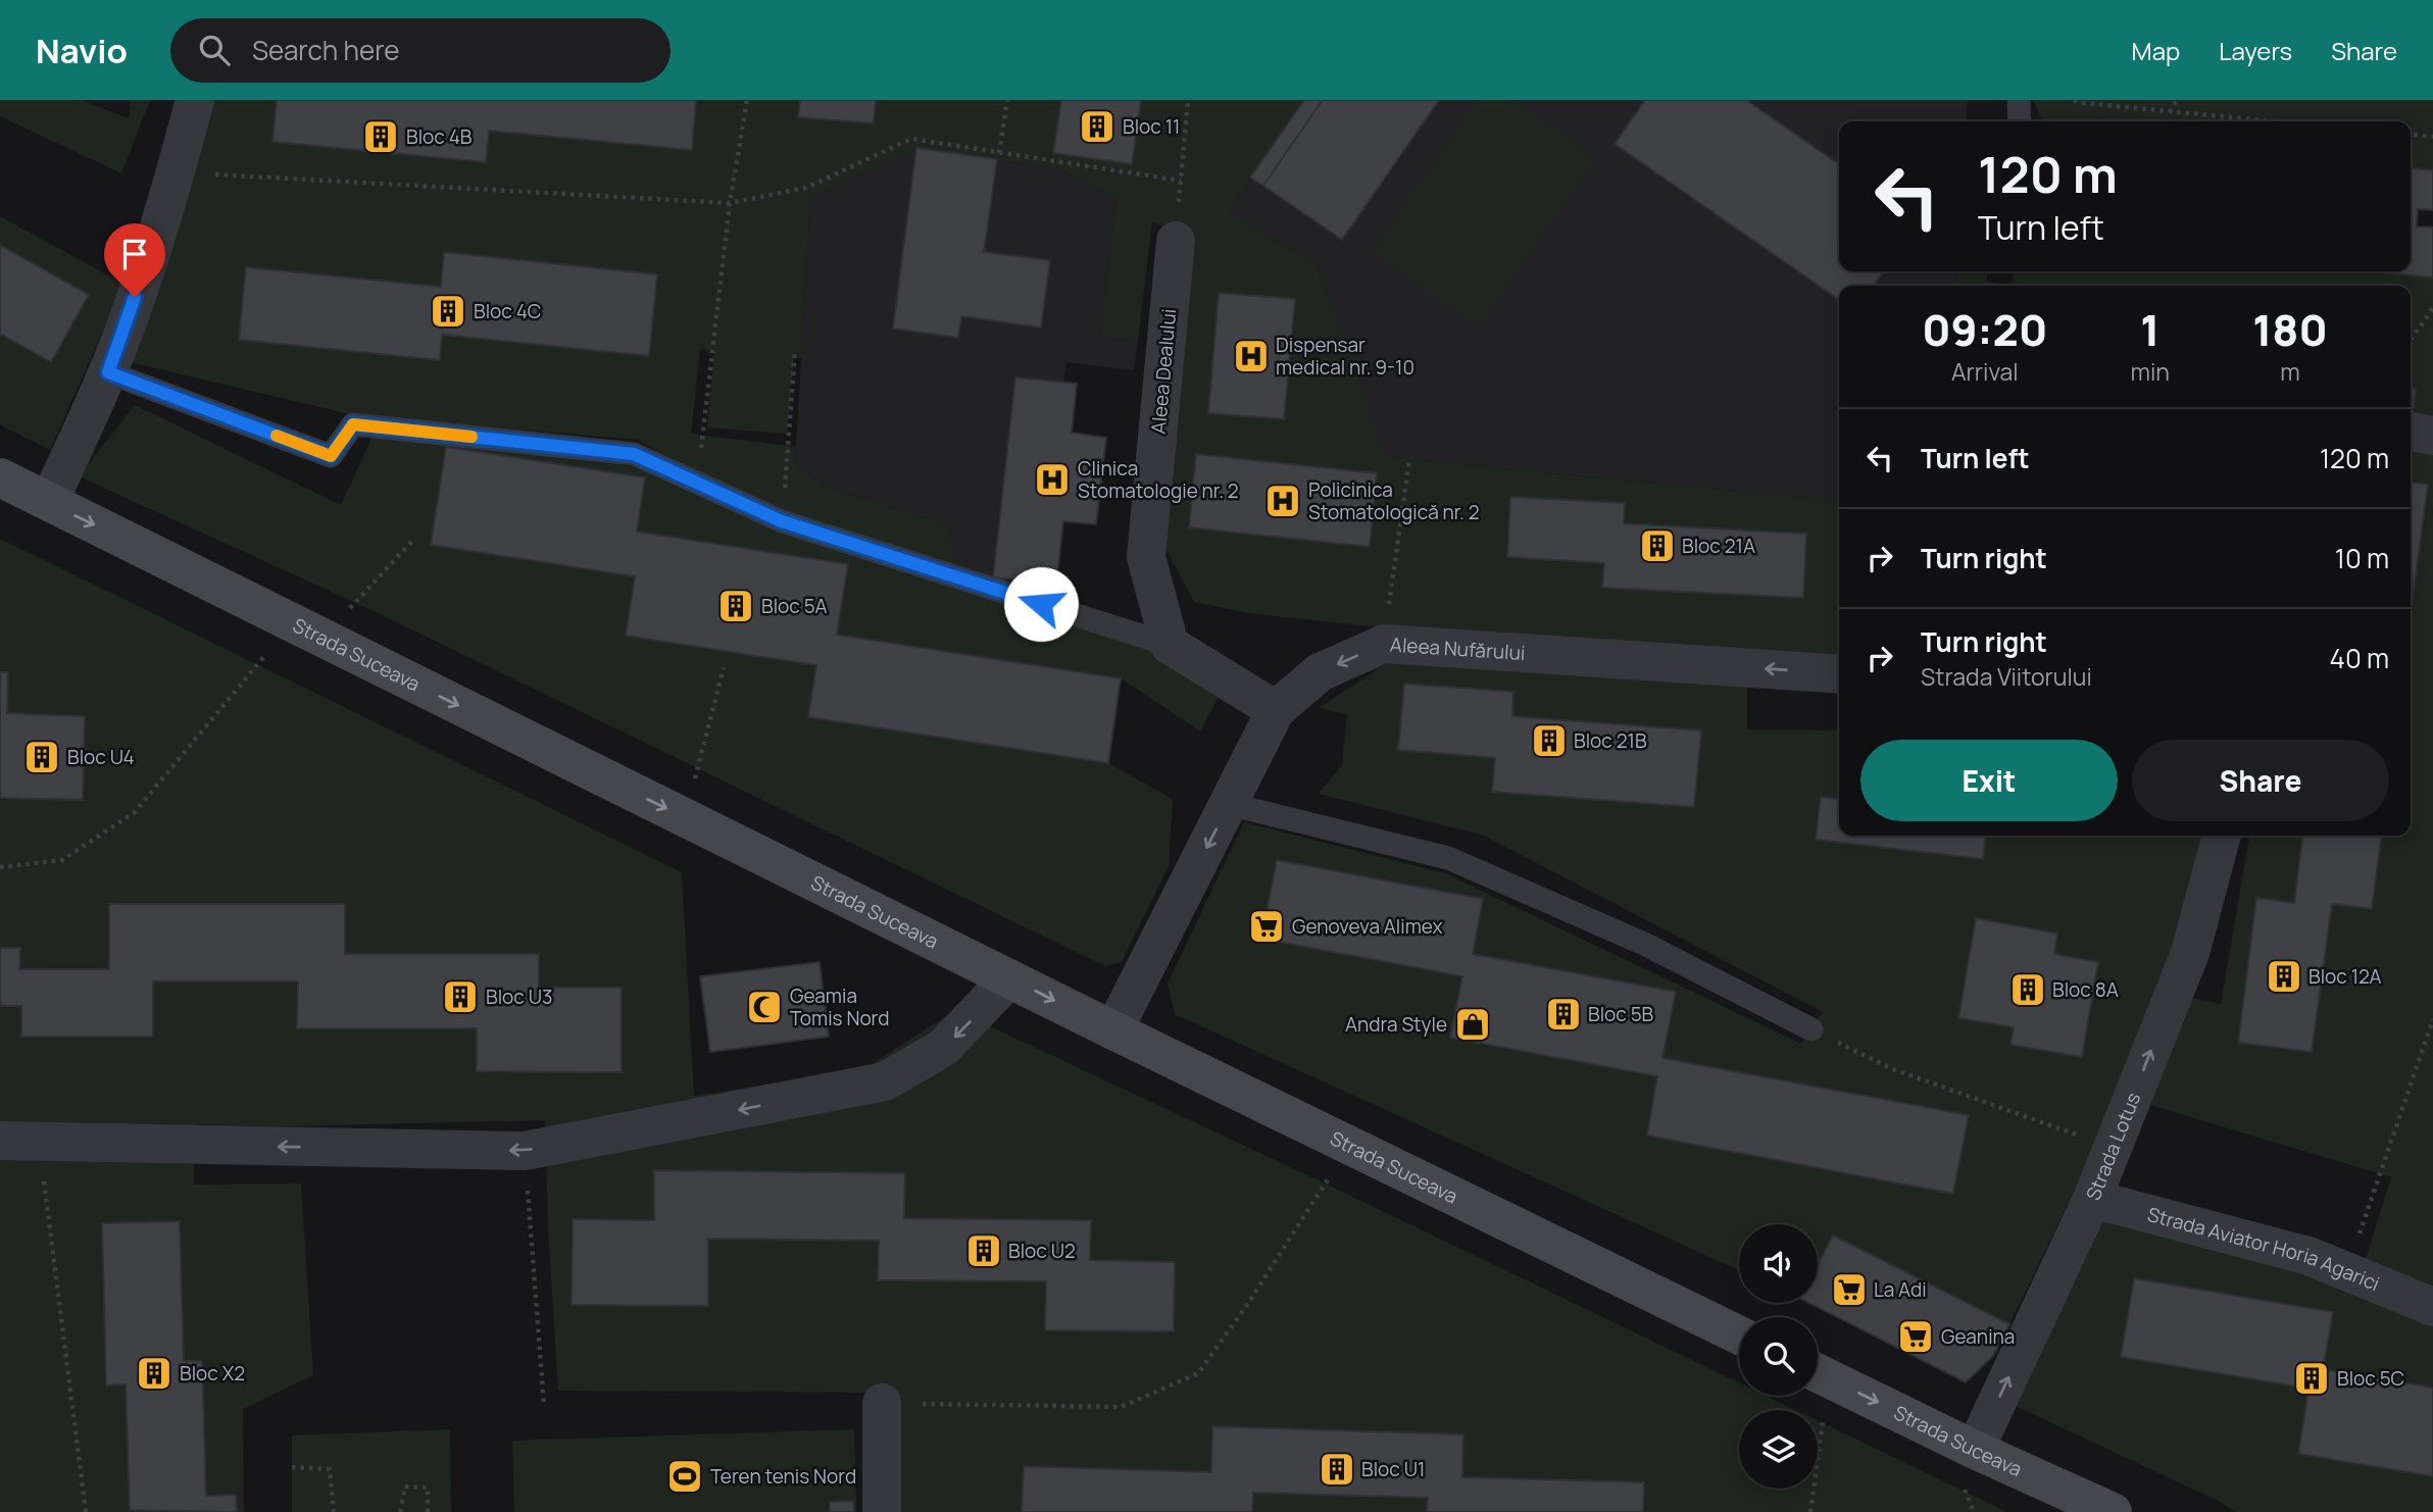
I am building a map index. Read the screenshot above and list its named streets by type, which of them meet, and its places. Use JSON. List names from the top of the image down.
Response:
{
  "streets": {
    "street": [
      "Aleea Dealului",
      "Aleea Nufărului",
      "Strada Suceava",
      "Strada Lotus",
      "Strada Aviator Horia Agarici"
    ]
  },
  "crossings": [
    ["Aleea Nufărului", "Strada Suceava"],
    ["Strada Suceava", "Strada Lotus"],
    ["Strada Lotus", "Strada Aviator Horia Agarici"]
  ],
  "one_way": ["Aleea Nufărului", "Strada Suceava", "Strada Lotus"],
  "places": {
    "building": [
      "Bloc 11",
      "Bloc 4B",
      "Bloc 4C",
      "Bloc 21A",
      "Bloc 5A",
      "Bloc 21B",
      "Bloc U4",
      "Bloc 12A",
      "Bloc 8A",
      "Bloc U3",
      "Bloc 5B",
      "Bloc U2",
      "Bloc X2",
      "Bloc 5C",
      "Bloc U1"
    ],
    "hospital": ["Dispensar medical nr. 9-10", "Clinica Stomatologie nr. 2", "Policinica Stomatologică nr. 2"],
    "supermarket": ["Genoveva Alimex", "La Adi", "Geanina"],
    "mosque": ["Geamia Tomis Nord"],
    "shop": ["Andra Style"],
    "sports": ["Teren tenis Nord"]
  },
  "page": {
    "header": "Navio",
    "search": "Search here",
    "nav": ["Map", "Layers", "Share"],
    "turn": ["120 m", "Turn left"],
    "eta": [
      "09:20",
      "Arrival",
      "1",
      "min",
      "180",
      "m"
    ],
    "list": [
      {
        "name": "Turn left",
        "value": "120 m"
      },
      {
        "name": "Turn right",
        "value": "10 m"
      },
      {
        "name": "Turn right",
        "note": "Strada Viitorului",
        "value": "40 m"
      }
    ],
    "buttons": ["Exit", "Share"]
  }
}
